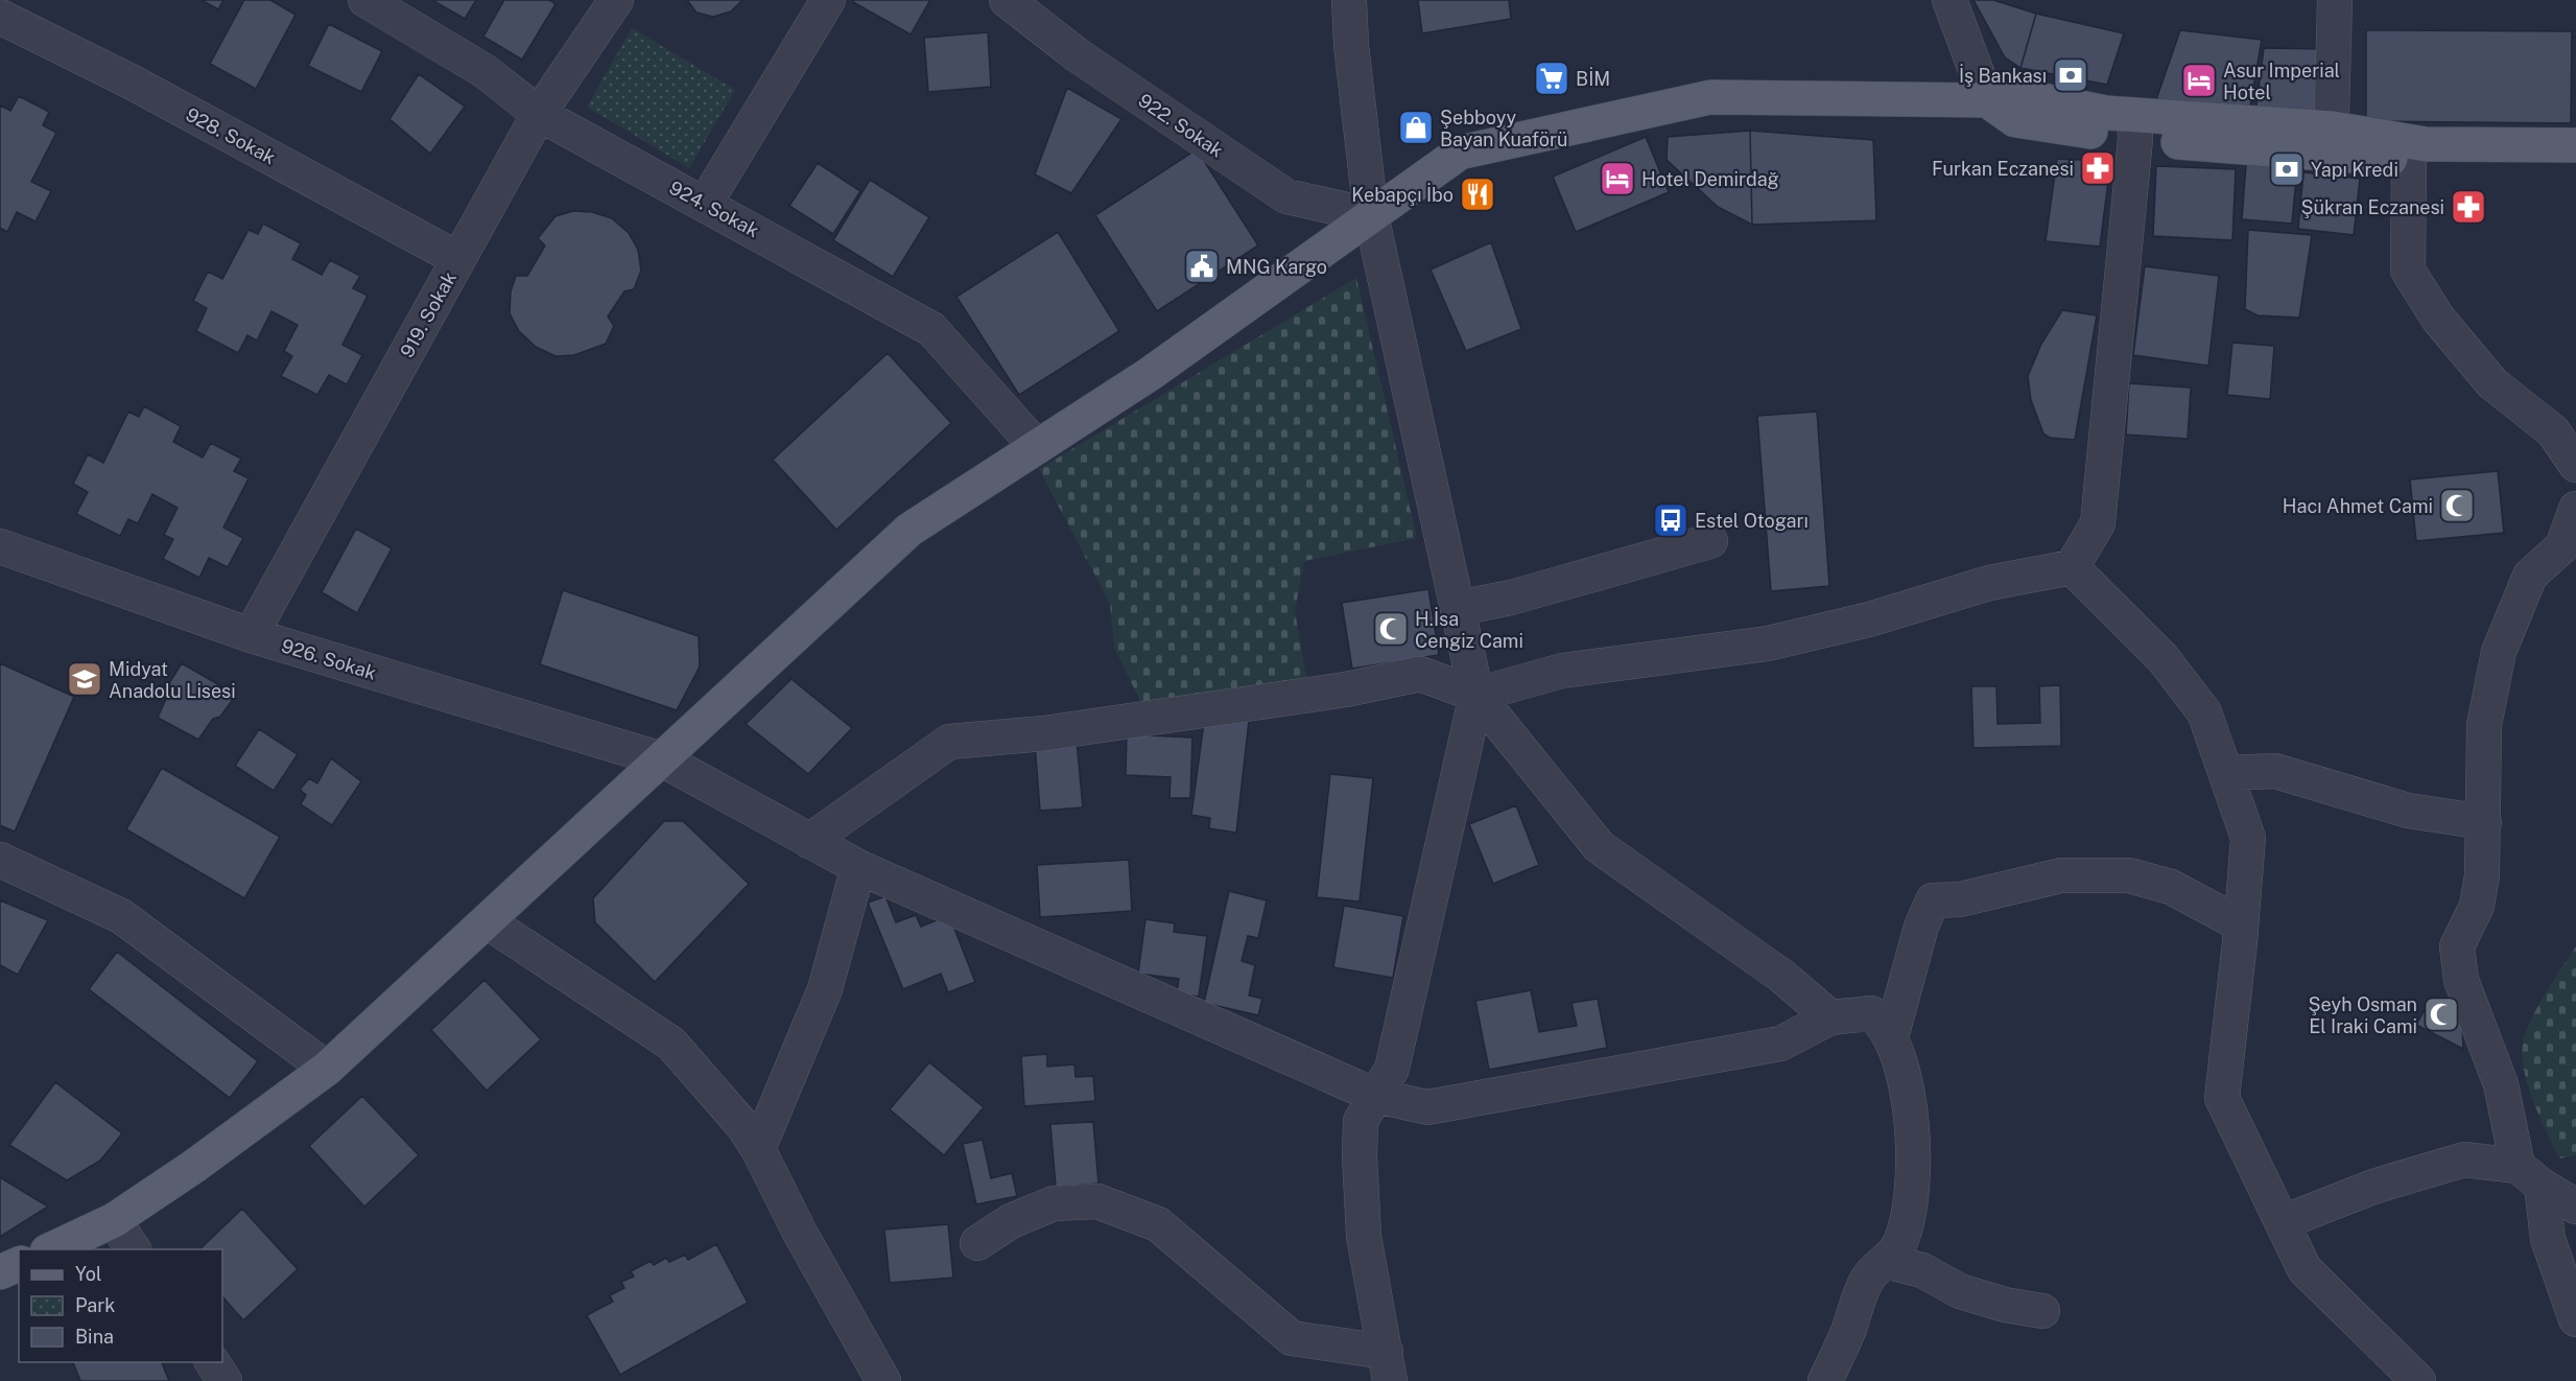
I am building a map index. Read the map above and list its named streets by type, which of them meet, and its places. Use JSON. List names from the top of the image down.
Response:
{
  "streets": {
    "street": [
      "922. Sokak",
      "928. Sokak",
      "924. Sokak",
      "919. Sokak",
      "926. Sokak"
    ]
  },
  "crossings": [
    ["928. Sokak", "919. Sokak"],
    ["924. Sokak", "919. Sokak"],
    ["919. Sokak", "926. Sokak"]
  ],
  "places": {
    "bank": ["İş Bankası", "Yapı Kredi"],
    "supermarket": ["BİM"],
    "hotel": ["Asur Imperial Hotel", "Hotel Demirdağ"],
    "shop": ["Şebboyy Bayan Kuaförü"],
    "pharmacy": ["Furkan Eczanesi", "Şükran Eczanesi"],
    "restaurant": ["Kebapçı İbo"],
    "public building": ["MNG Kargo"],
    "mosque": ["Hacı Ahmet Cami", "H.İsa Cengiz Cami", "Şeyh Osman El Iraki Cami"],
    "bus stop": ["Estel Otogarı"],
    "school or university": ["Midyat Anadolu Lisesi"]
  },
  "legend": ["Yol", "Park", "Bina"]
}
